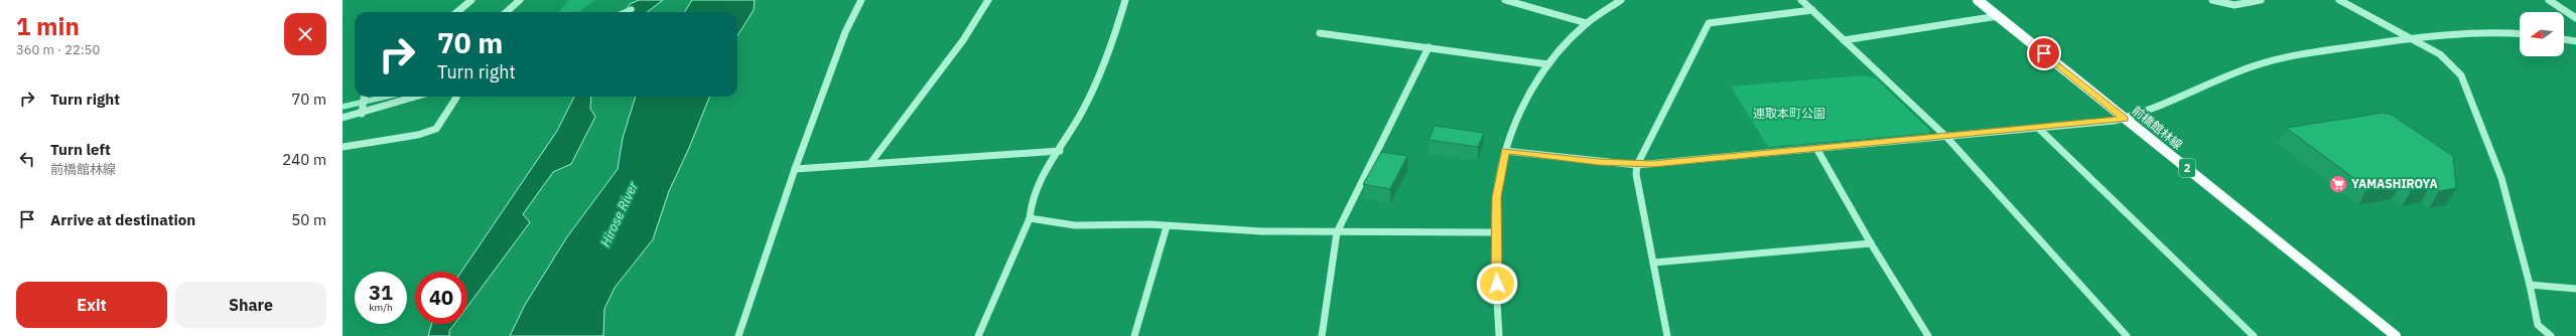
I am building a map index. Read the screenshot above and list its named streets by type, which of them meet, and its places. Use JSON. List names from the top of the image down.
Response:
{
  "streets": {
    "main road": ["前橋館林線", "2"]
  },
  "water": ["Hirose River"],
  "parks": ["連取本町公園"],
  "places": {
    "supermarket": ["YAMASHIROYA"]
  },
  "north": "left",
  "page": {
    "heading": ["1 min", "360 m · 22:50"],
    "turn": ["70 m", "Turn right"],
    "list": [
      {
        "name": "Turn right",
        "value": "70 m"
      },
      {
        "name": "Turn left",
        "note": "前橋館林線",
        "value": "240 m"
      },
      {
        "name": "Arrive at destination",
        "value": "50 m"
      }
    ],
    "speed": "31 km/h",
    "limit": "40",
    "buttons": ["Exit", "Share"]
  }
}
